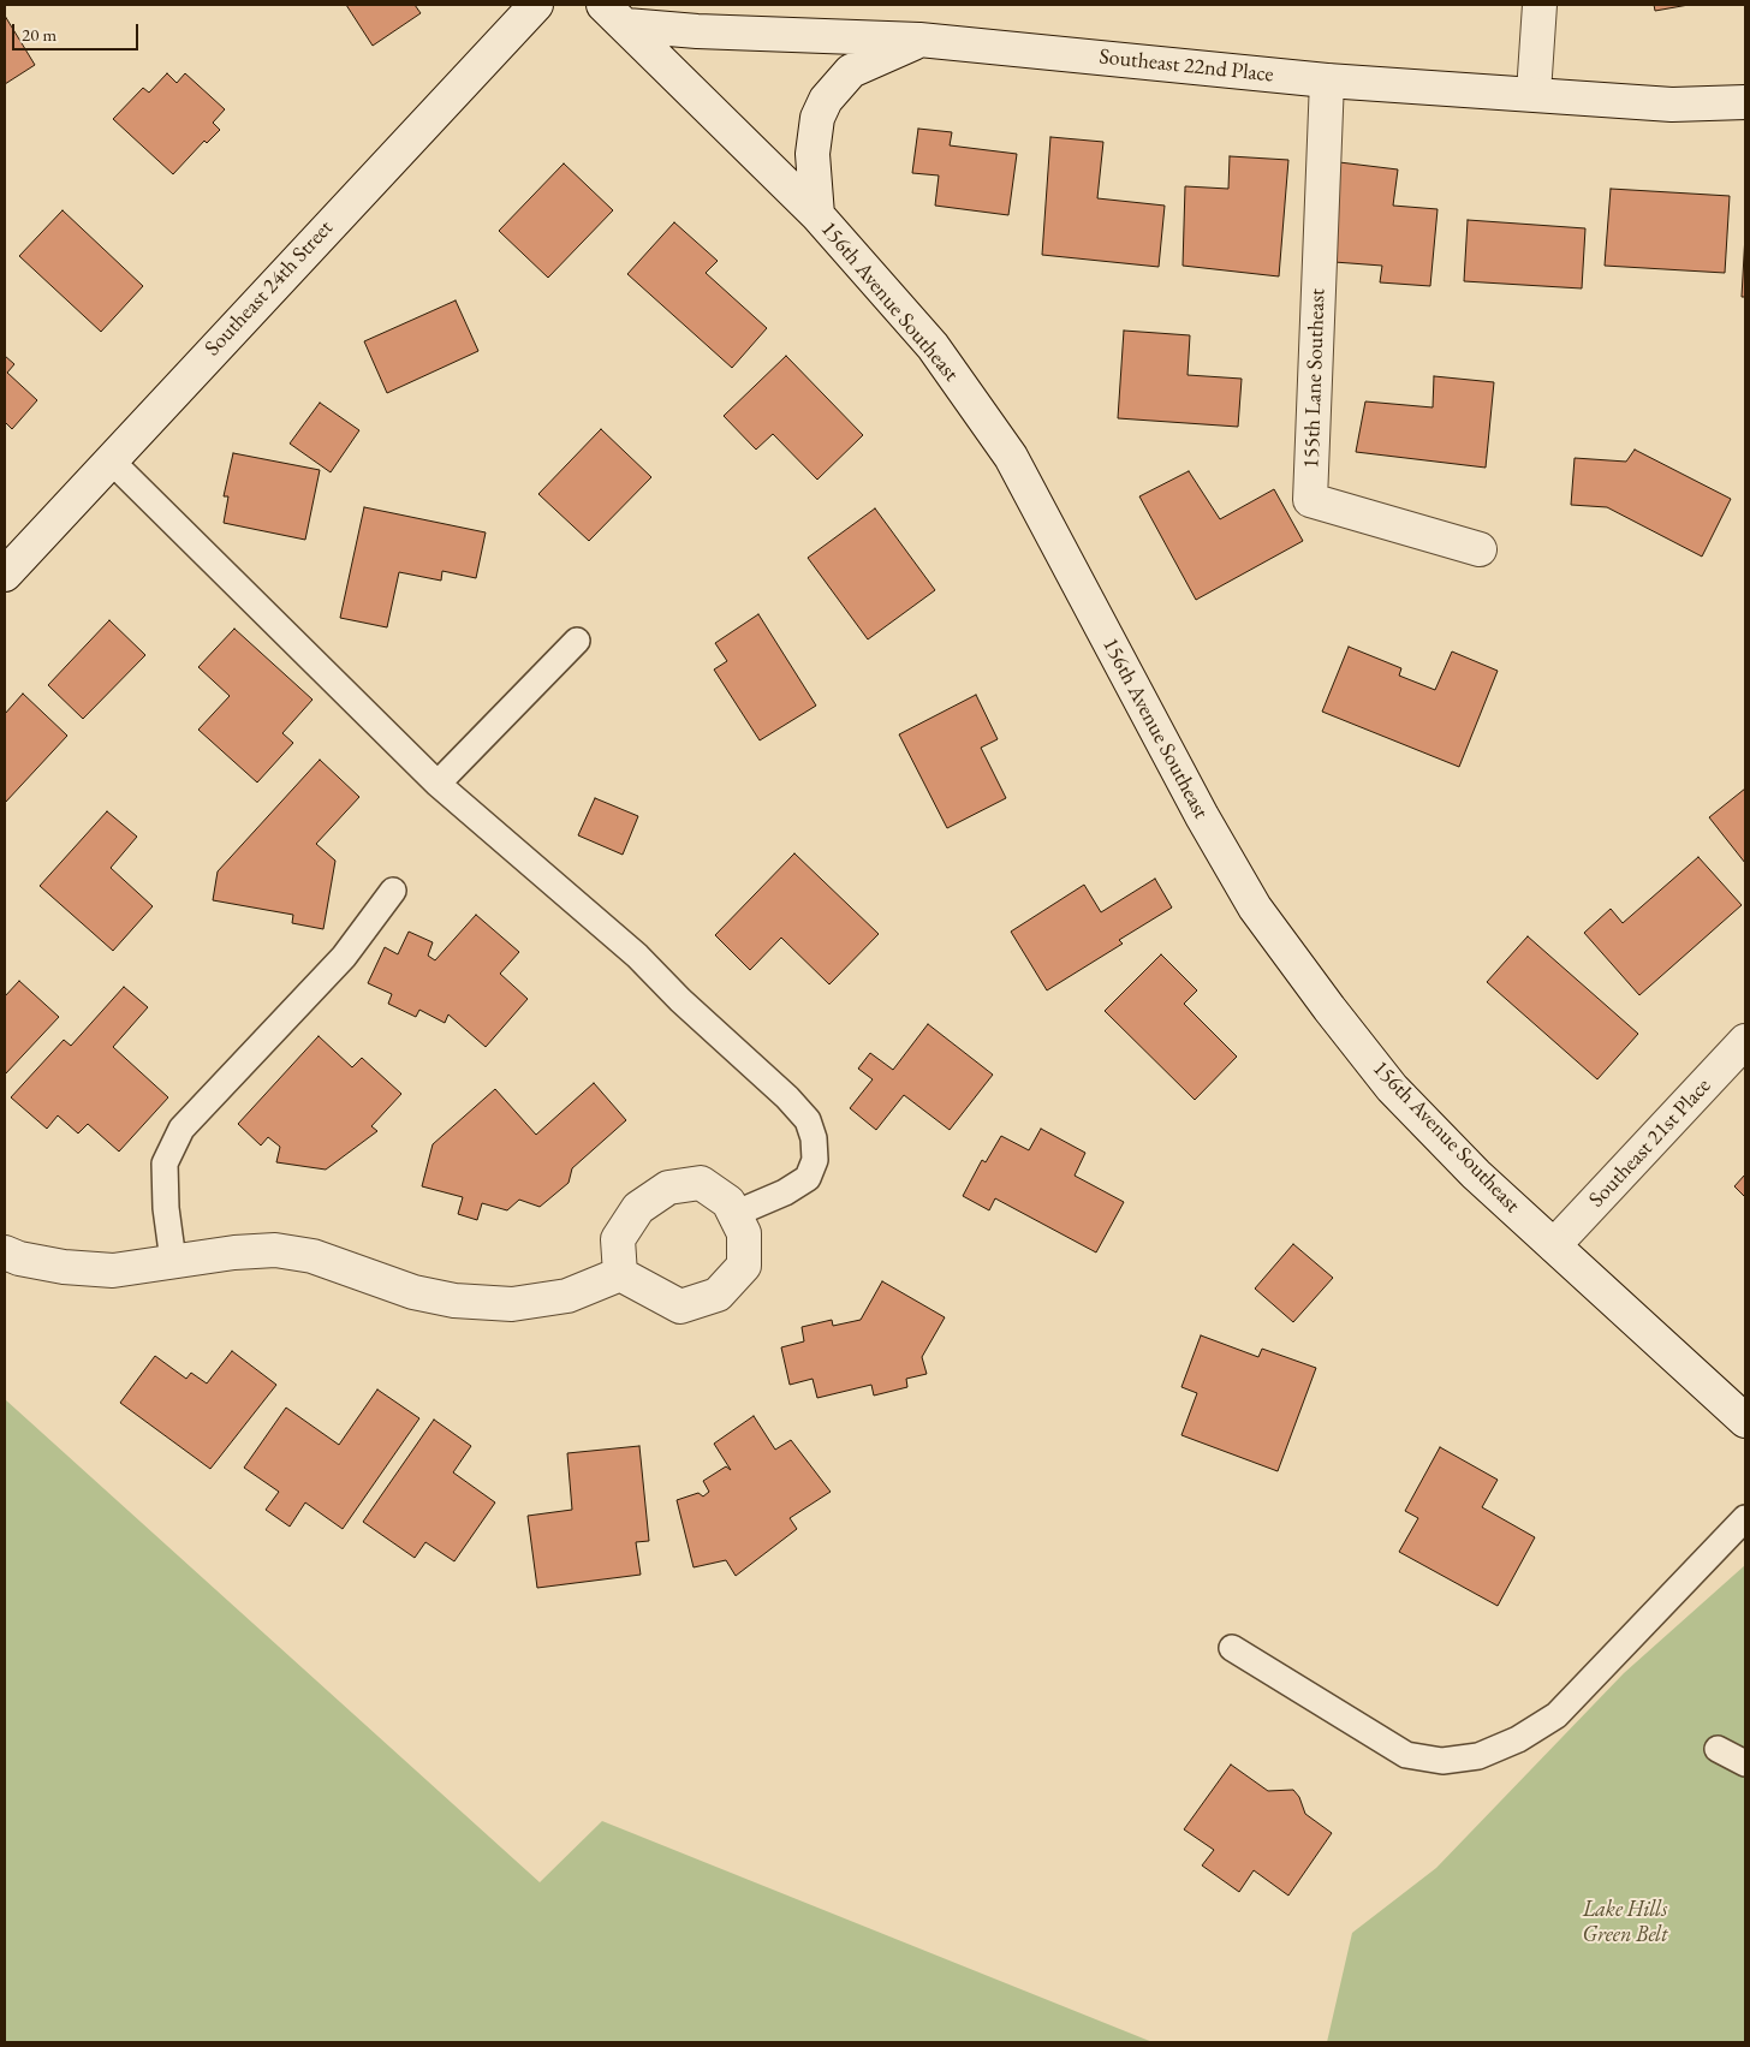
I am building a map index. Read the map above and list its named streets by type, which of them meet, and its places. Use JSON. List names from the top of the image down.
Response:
{
  "streets": {
    "street": [
      "Southeast 22nd Place",
      "Southeast 24th Street",
      "156th Avenue Southeast",
      "155th Lane Southeast",
      "Southeast 21st Place"
    ]
  },
  "crossings": [
    ["Southeast 22nd Place", "156th Avenue Southeast"],
    ["Southeast 22nd Place", "155th Lane Southeast"],
    ["156th Avenue Southeast", "Southeast 21st Place"]
  ],
  "parks": ["Lake Hills Green Belt"],
  "scale_bar": "20 m"
}
